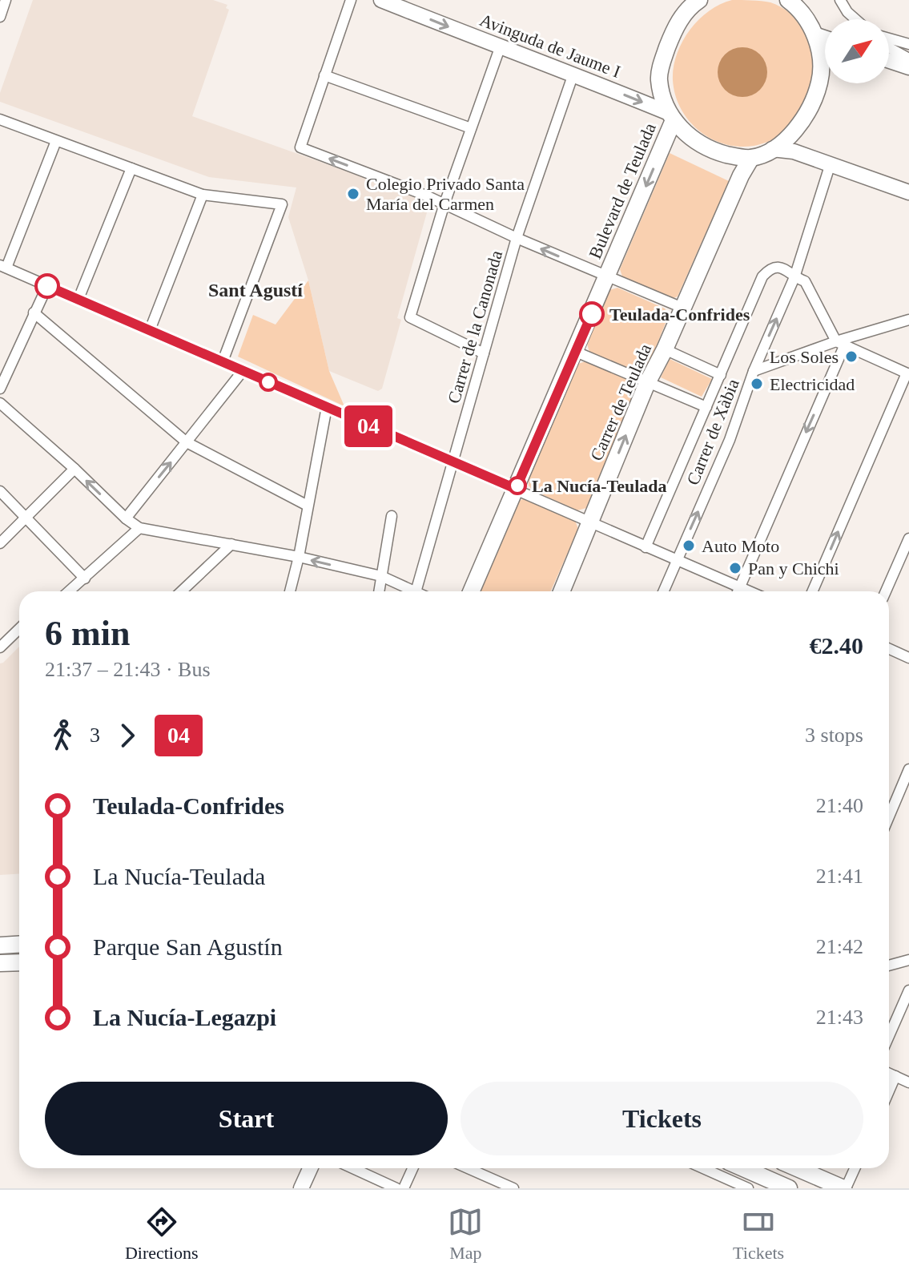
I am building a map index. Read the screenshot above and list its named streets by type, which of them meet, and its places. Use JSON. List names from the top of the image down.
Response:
{
  "streets": {
    "main road": ["Avinguda de Jaume I", "Bulevard de Teulada", "Carrer de Teulada"],
    "street": ["Carrer de la Canonada", "Carrer de Xàbia"]
  },
  "crossings": [
    ["Avinguda de Jaume I", "Bulevard de Teulada"],
    ["Avinguda de Jaume I", "Carrer de la Canonada"],
    ["Bulevard de Teulada", "Carrer de Teulada"]
  ],
  "one_way": ["Avinguda de Jaume I"],
  "districts": ["Sant Agustí"],
  "places": [
    "Colegio Privado Santa María del Carmen",
    "Teulada-Confrides",
    "Los Soles",
    "Electricidad",
    "La Nucía-Teulada",
    "Auto Moto",
    "Pan y Chichi"
  ],
  "lines": ["bus line 04"],
  "north": "top right",
  "page": {
    "on_map": "04",
    "heading": ["6 min", "21:37 – 21:43 · Bus", "€2.40"],
    "legs": ["3", "04", "3 stops"],
    "list": [
      {
        "name": "Teulada-Confrides",
        "value": "21:40"
      },
      {
        "name": "La Nucía-Teulada",
        "value": "21:41"
      },
      {
        "name": "Parque San Agustín",
        "value": "21:42"
      },
      {
        "name": "La Nucía-Legazpi",
        "value": "21:43"
      }
    ],
    "buttons": ["Start", "Tickets"],
    "tabs": ["Directions", "Map", "Tickets"]
  }
}
